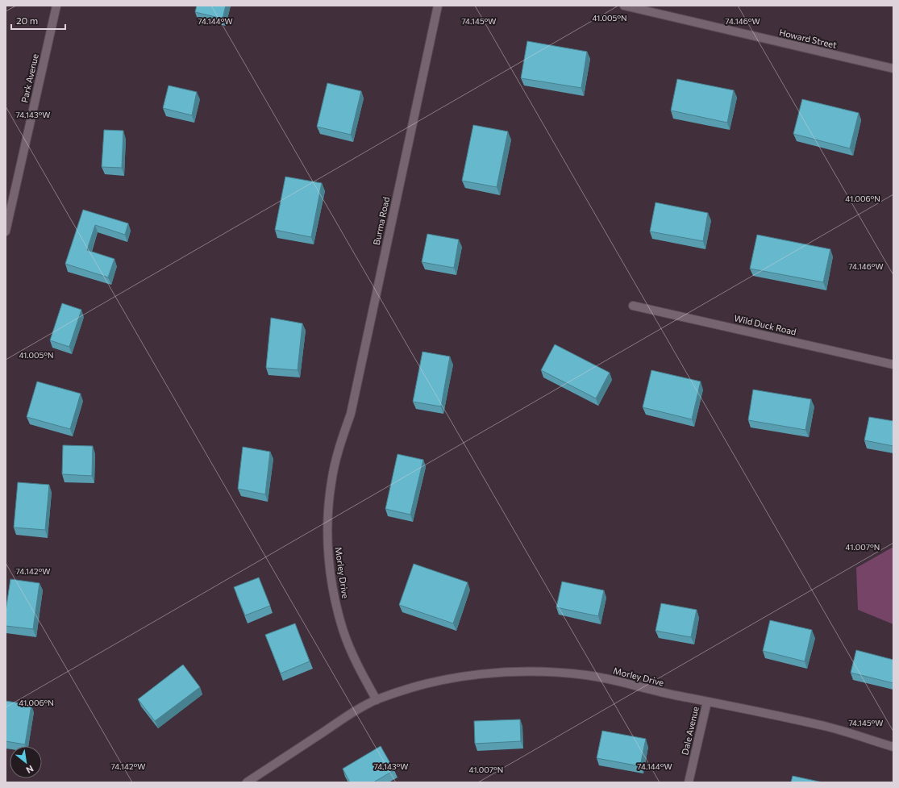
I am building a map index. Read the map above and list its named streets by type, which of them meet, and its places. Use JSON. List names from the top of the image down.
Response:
{
  "streets": {
    "street": [
      "Howard Street",
      "Park Avenue",
      "Burma Road",
      "Wild Duck Road",
      "Morley Drive",
      "Dale Avenue"
    ]
  },
  "crossings": [
    ["Burma Road", "Morley Drive"],
    ["Morley Drive", "Dale Avenue"]
  ],
  "scale_bar": "20 m",
  "north": "bottom right",
  "coordinates": [
    "41.005°N",
    "74.144°W",
    "74.145°W",
    "74.146°W",
    "74.143°W",
    "41.006°N",
    "41.007°N",
    "74.142°W"
  ]
}
